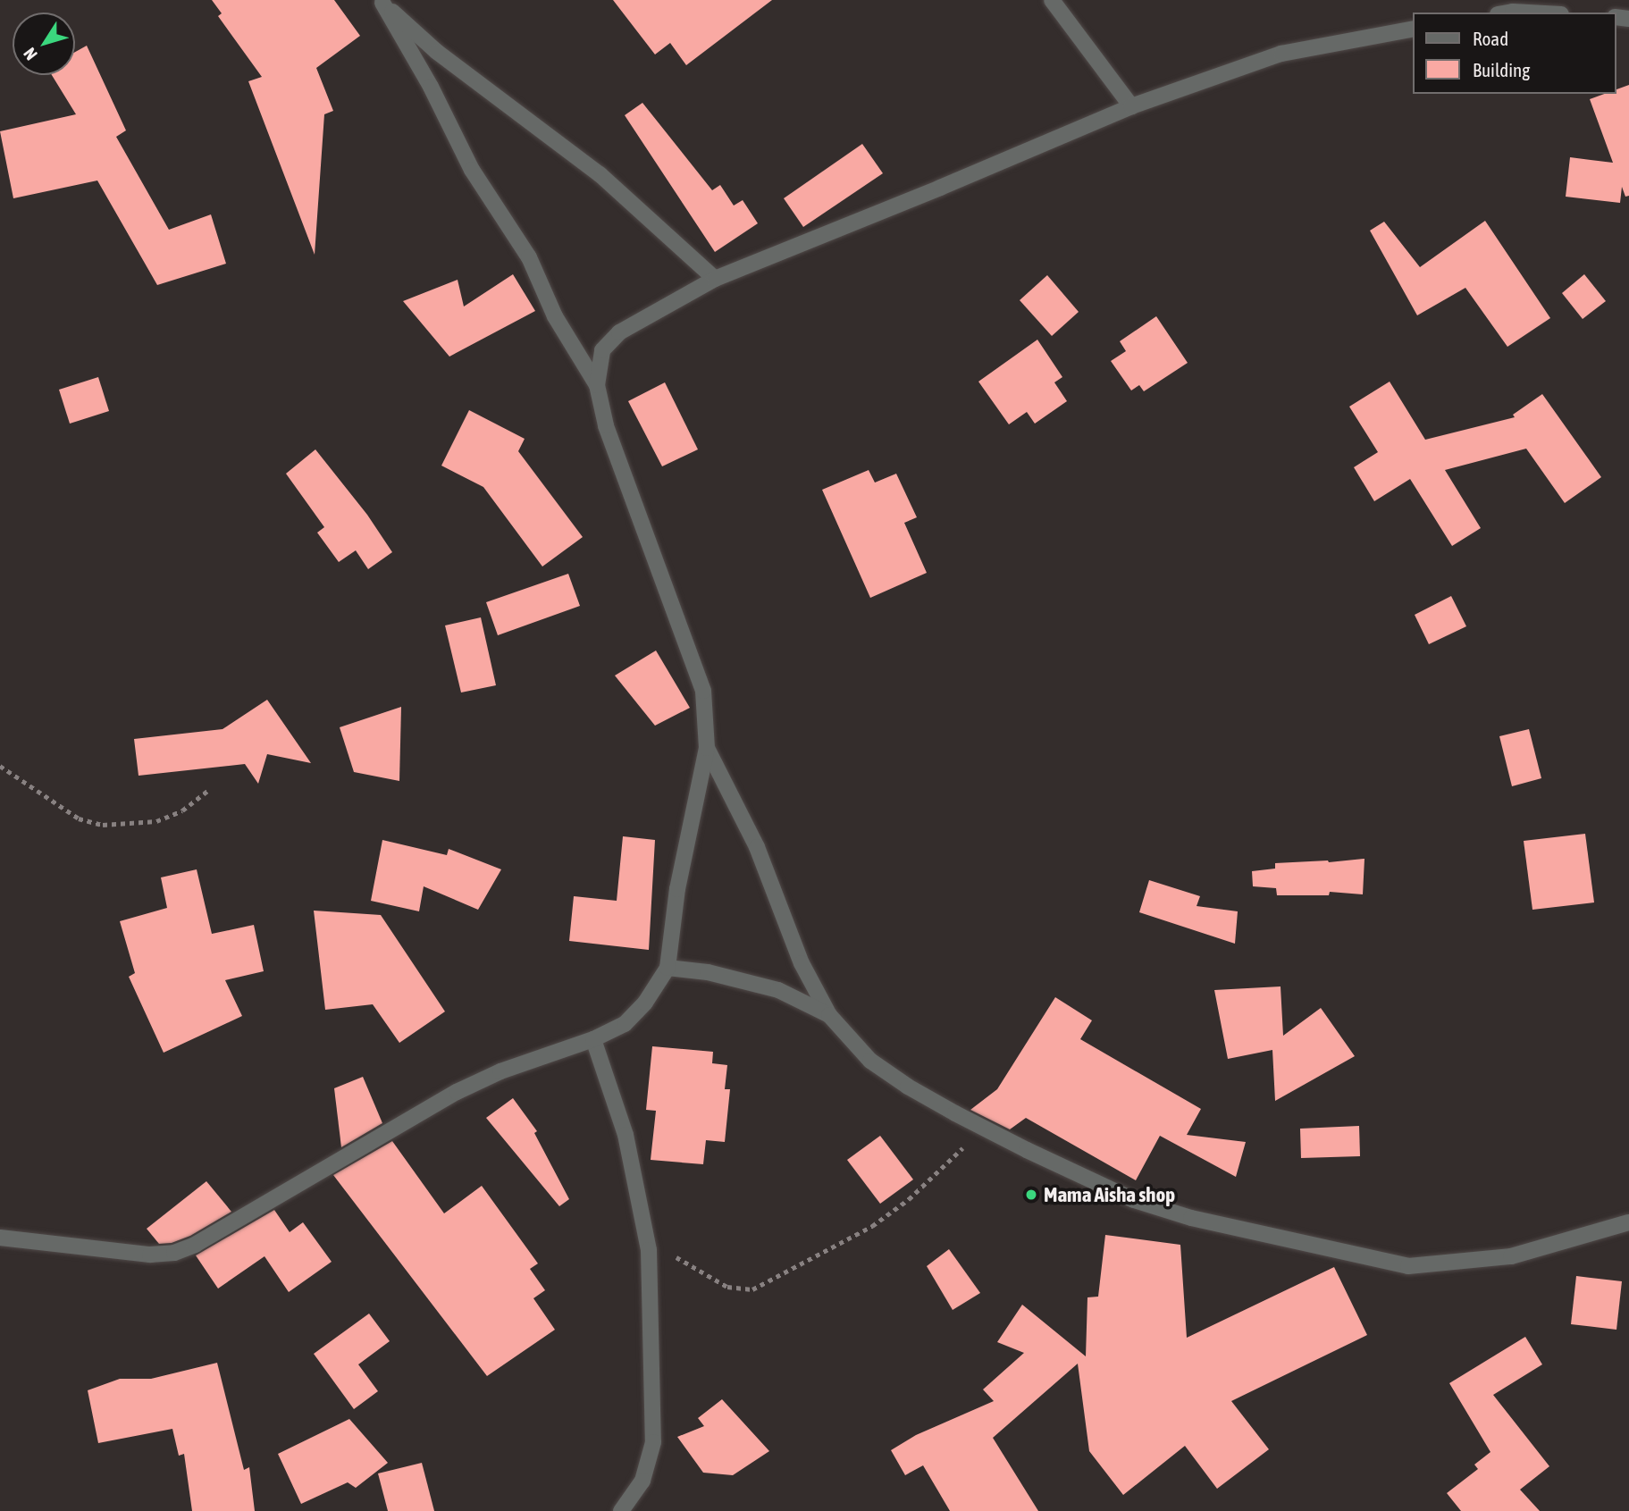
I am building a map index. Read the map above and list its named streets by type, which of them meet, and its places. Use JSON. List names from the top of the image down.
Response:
{
  "places": ["Mama Aisha shop"],
  "legend": ["Road", "Building"],
  "north": "bottom left"
}
